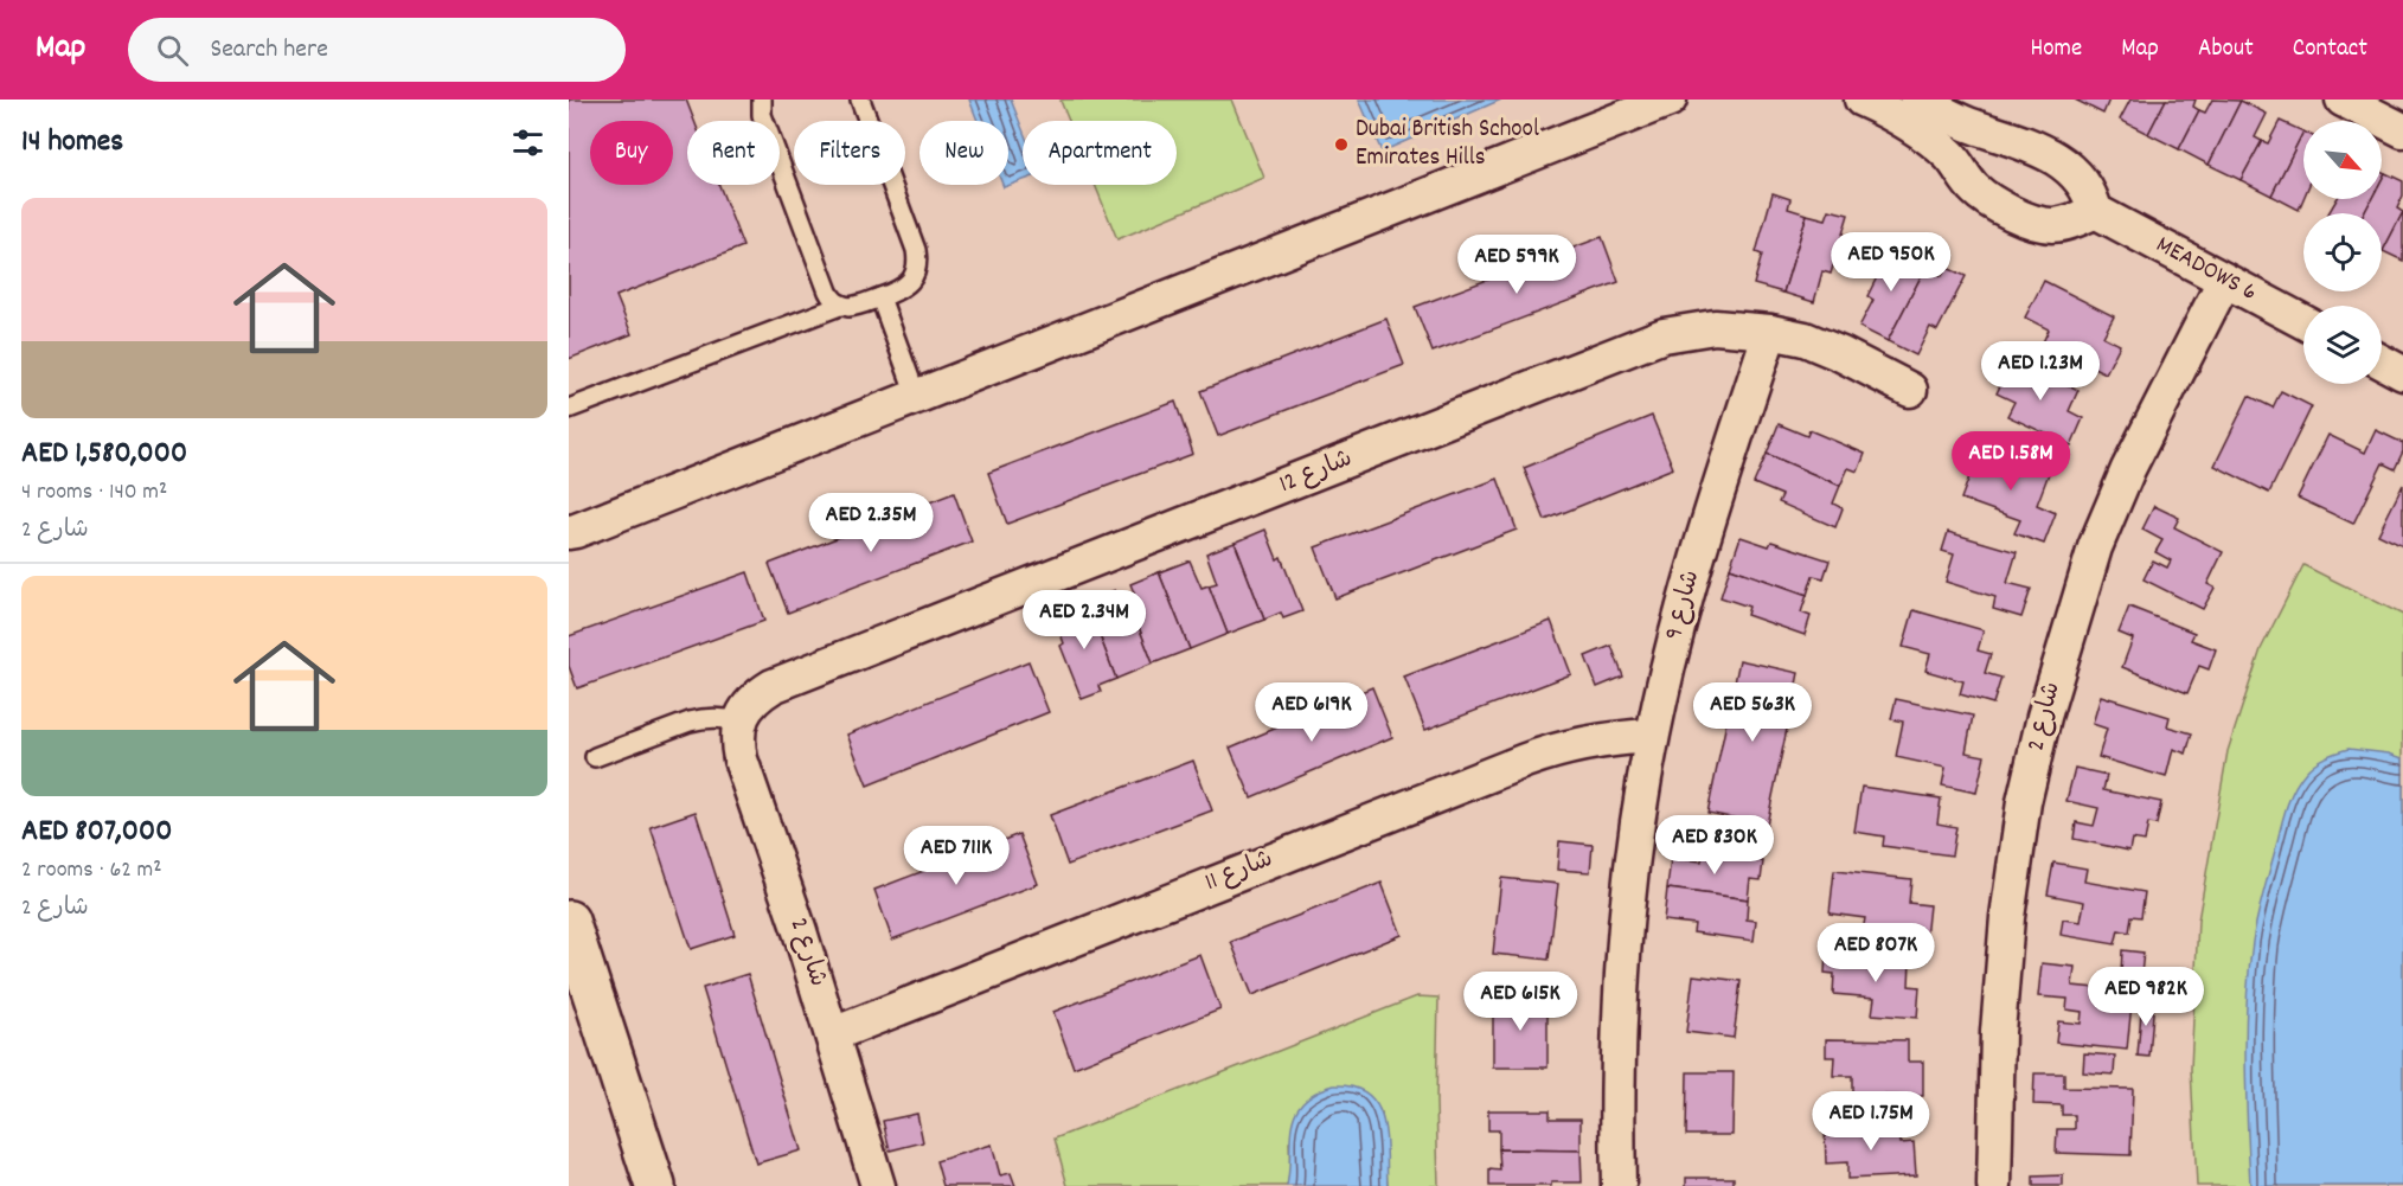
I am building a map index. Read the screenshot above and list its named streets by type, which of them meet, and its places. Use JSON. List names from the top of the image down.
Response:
{
  "streets": {
    "street": [
      "MEADOWS 6",
      "شارع 12",
      "شارع 9",
      "شارع 2",
      "شارع 11"
    ]
  },
  "crossings": [
    ["MEADOWS 6", "شارع 2"],
    ["شارع 12", "شارع 9"],
    ["شارع 12", "شارع 2"],
    ["شارع 9", "شارع 11"],
    ["شارع 2", "شارع 11"]
  ],
  "places": ["Dubai British School Emirates Hills"],
  "north": "bottom right",
  "page": {
    "header": "Map",
    "search": "Search here",
    "nav": [
      "Home",
      "Map",
      "About",
      "Contact"
    ],
    "heading": "14 homes",
    "chip": [
      "Buy",
      "Rent",
      "Filters",
      "New",
      "Apartment"
    ],
    "list": [
      {
        "name": "AED 1,580,000",
        "note": "4 rooms · 140 m² · شارع 2"
      },
      {
        "name": "AED 807,000",
        "note": "2 rooms · 62 m² · شارع 2"
      }
    ],
    "price": [
      "AED 950K",
      "AED 599K",
      "AED 1.23M",
      "AED 1.58M",
      "AED 2.35M",
      "AED 2.34M",
      "AED 619K",
      "AED 563K",
      "AED 830K",
      "AED 711K",
      "AED 807K",
      "AED 982K",
      "AED 615K",
      "AED 1.75M"
    ]
  }
}
